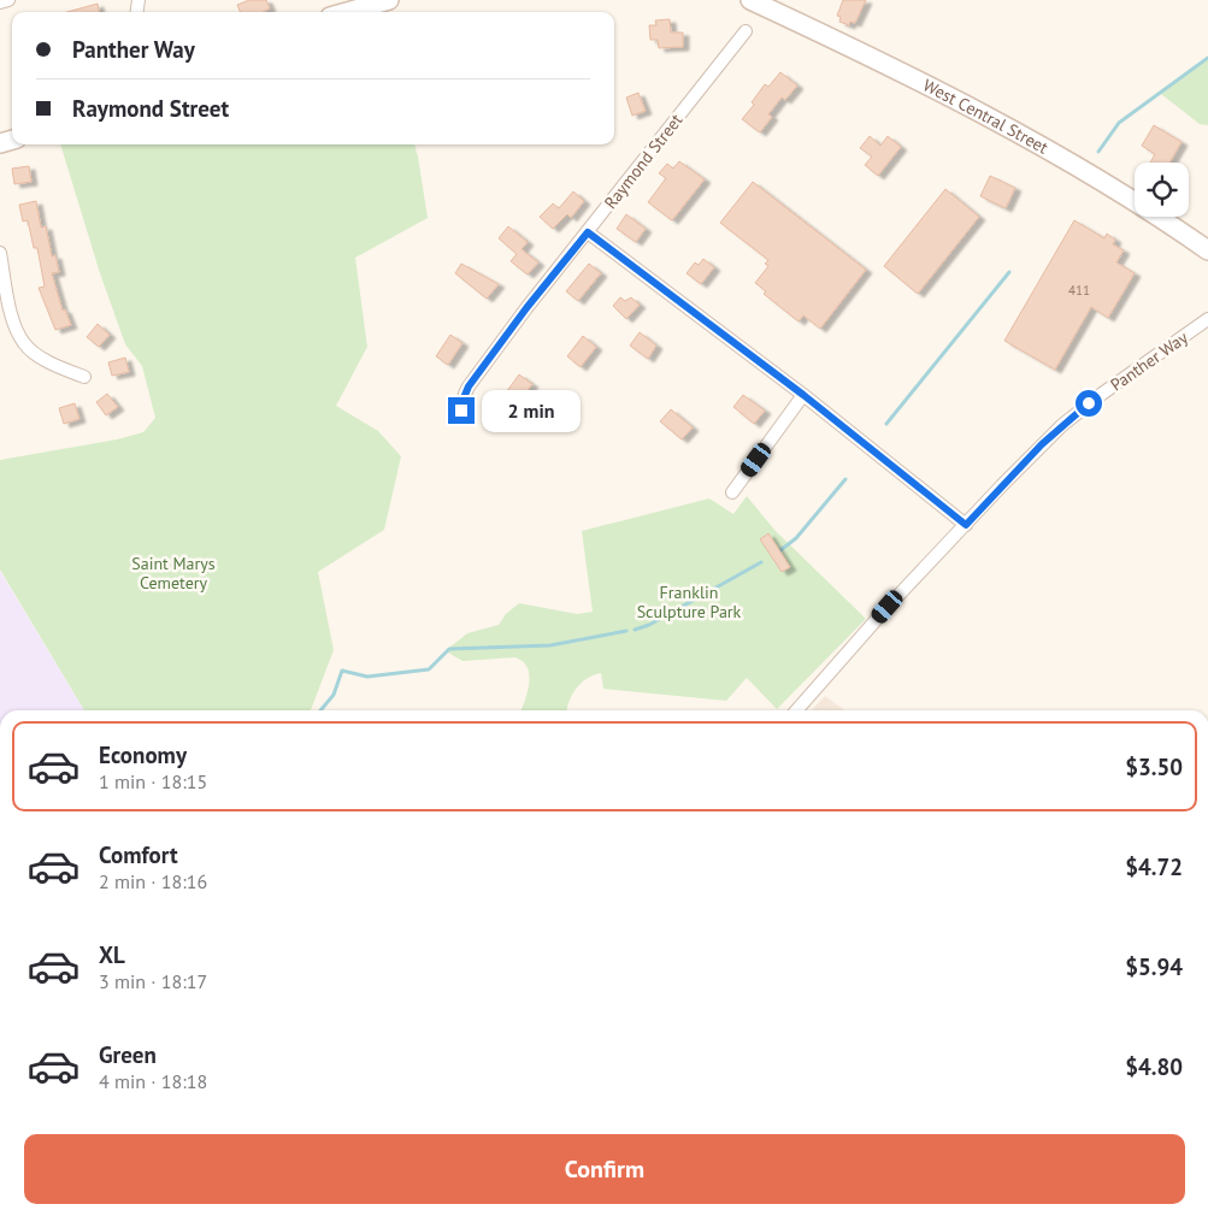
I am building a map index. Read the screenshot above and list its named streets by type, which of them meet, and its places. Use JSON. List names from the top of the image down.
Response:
{
  "streets": {
    "main road": ["West Central Street"],
    "street": ["Raymond Street", "Panther Way"]
  },
  "parks": ["Saint Marys Cemetery", "Franklin Sculpture Park"],
  "house_numbers": ["411"],
  "page": {
    "banner": ["Panther Way", "Raymond Street"],
    "bubble": "2 min",
    "list": [
      {
        "name": "Economy",
        "note": "1 min · 18:15",
        "value": "$3.50"
      },
      {
        "name": "Comfort",
        "note": "2 min · 18:16",
        "value": "$4.72"
      },
      {
        "name": "XL",
        "note": "3 min · 18:17",
        "value": "$5.94"
      },
      {
        "name": "Green",
        "note": "4 min · 18:18",
        "value": "$4.80"
      }
    ],
    "buttons": "Confirm"
  }
}
